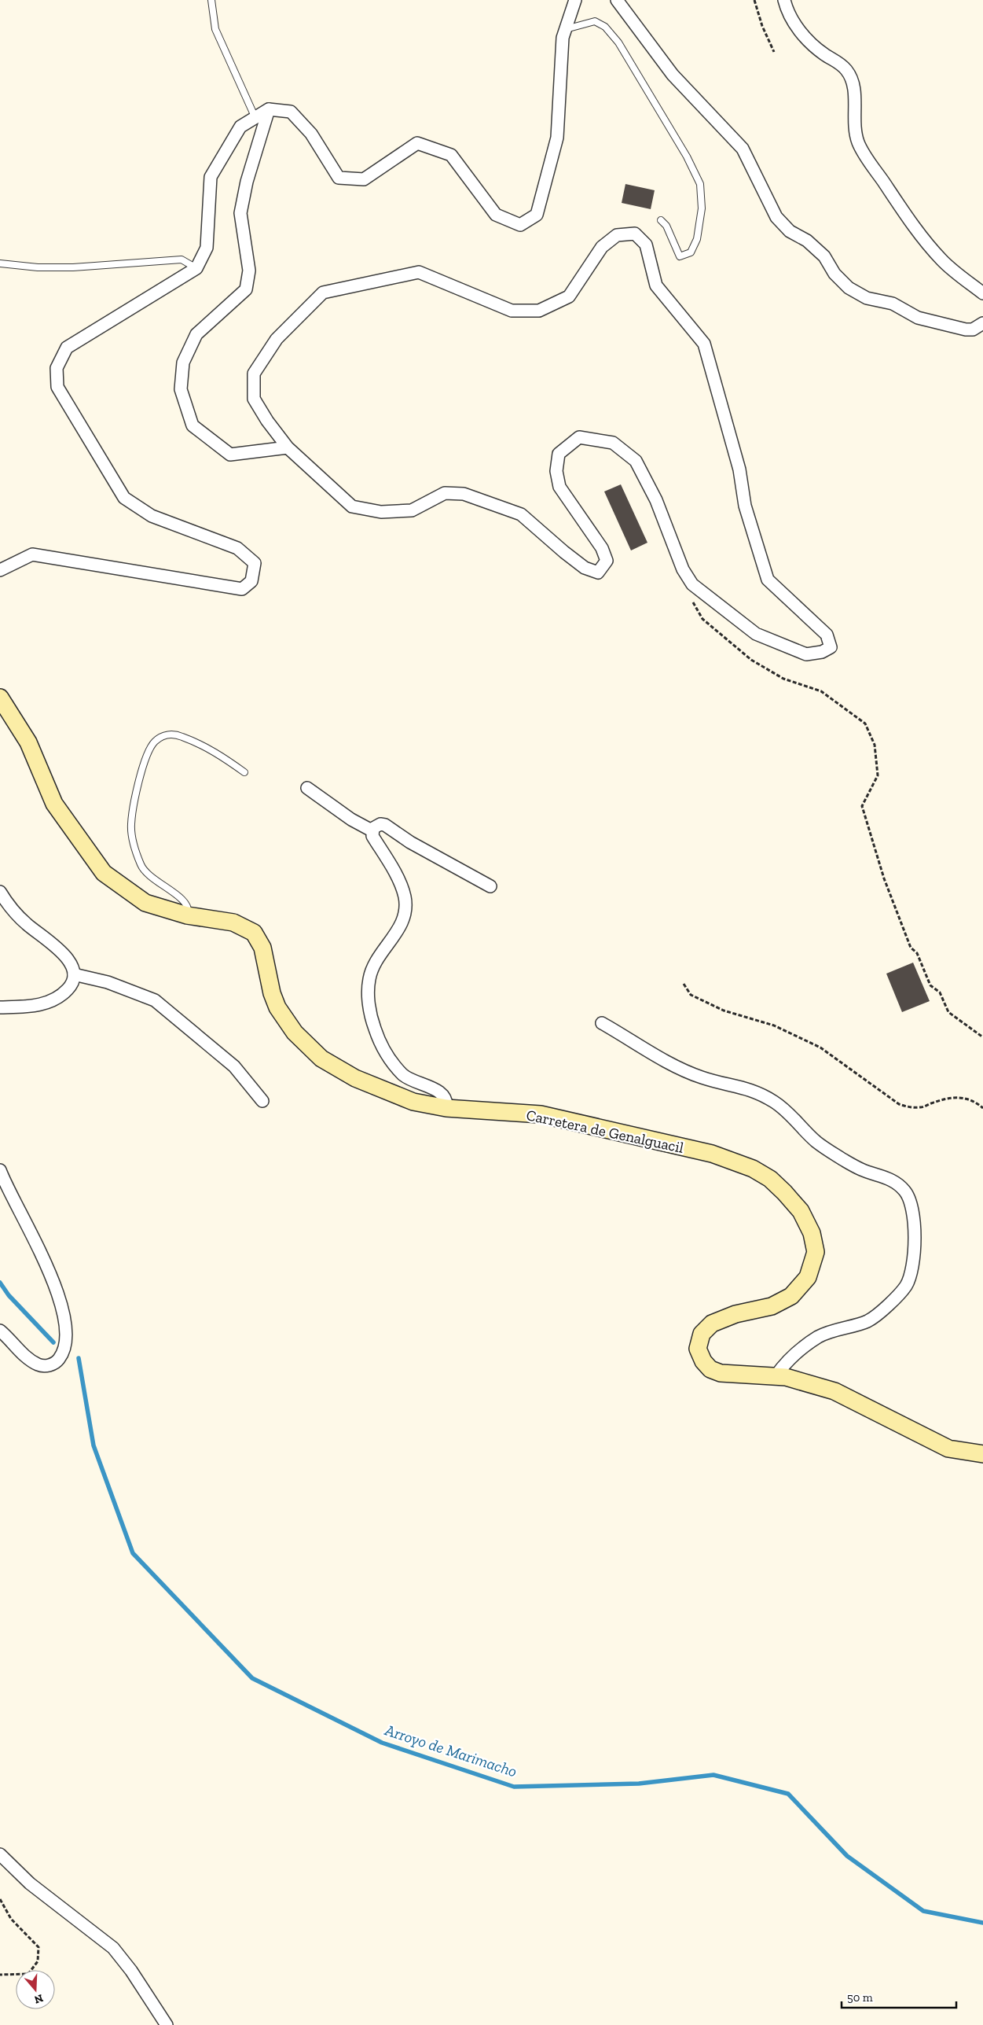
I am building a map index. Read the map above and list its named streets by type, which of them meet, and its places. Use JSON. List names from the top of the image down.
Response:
{
  "streets": {
    "street": ["Carretera de Genalguacil"]
  },
  "water": ["Arroyo de Marimacho"],
  "scale_bar": "50 m",
  "north": "bottom"
}
